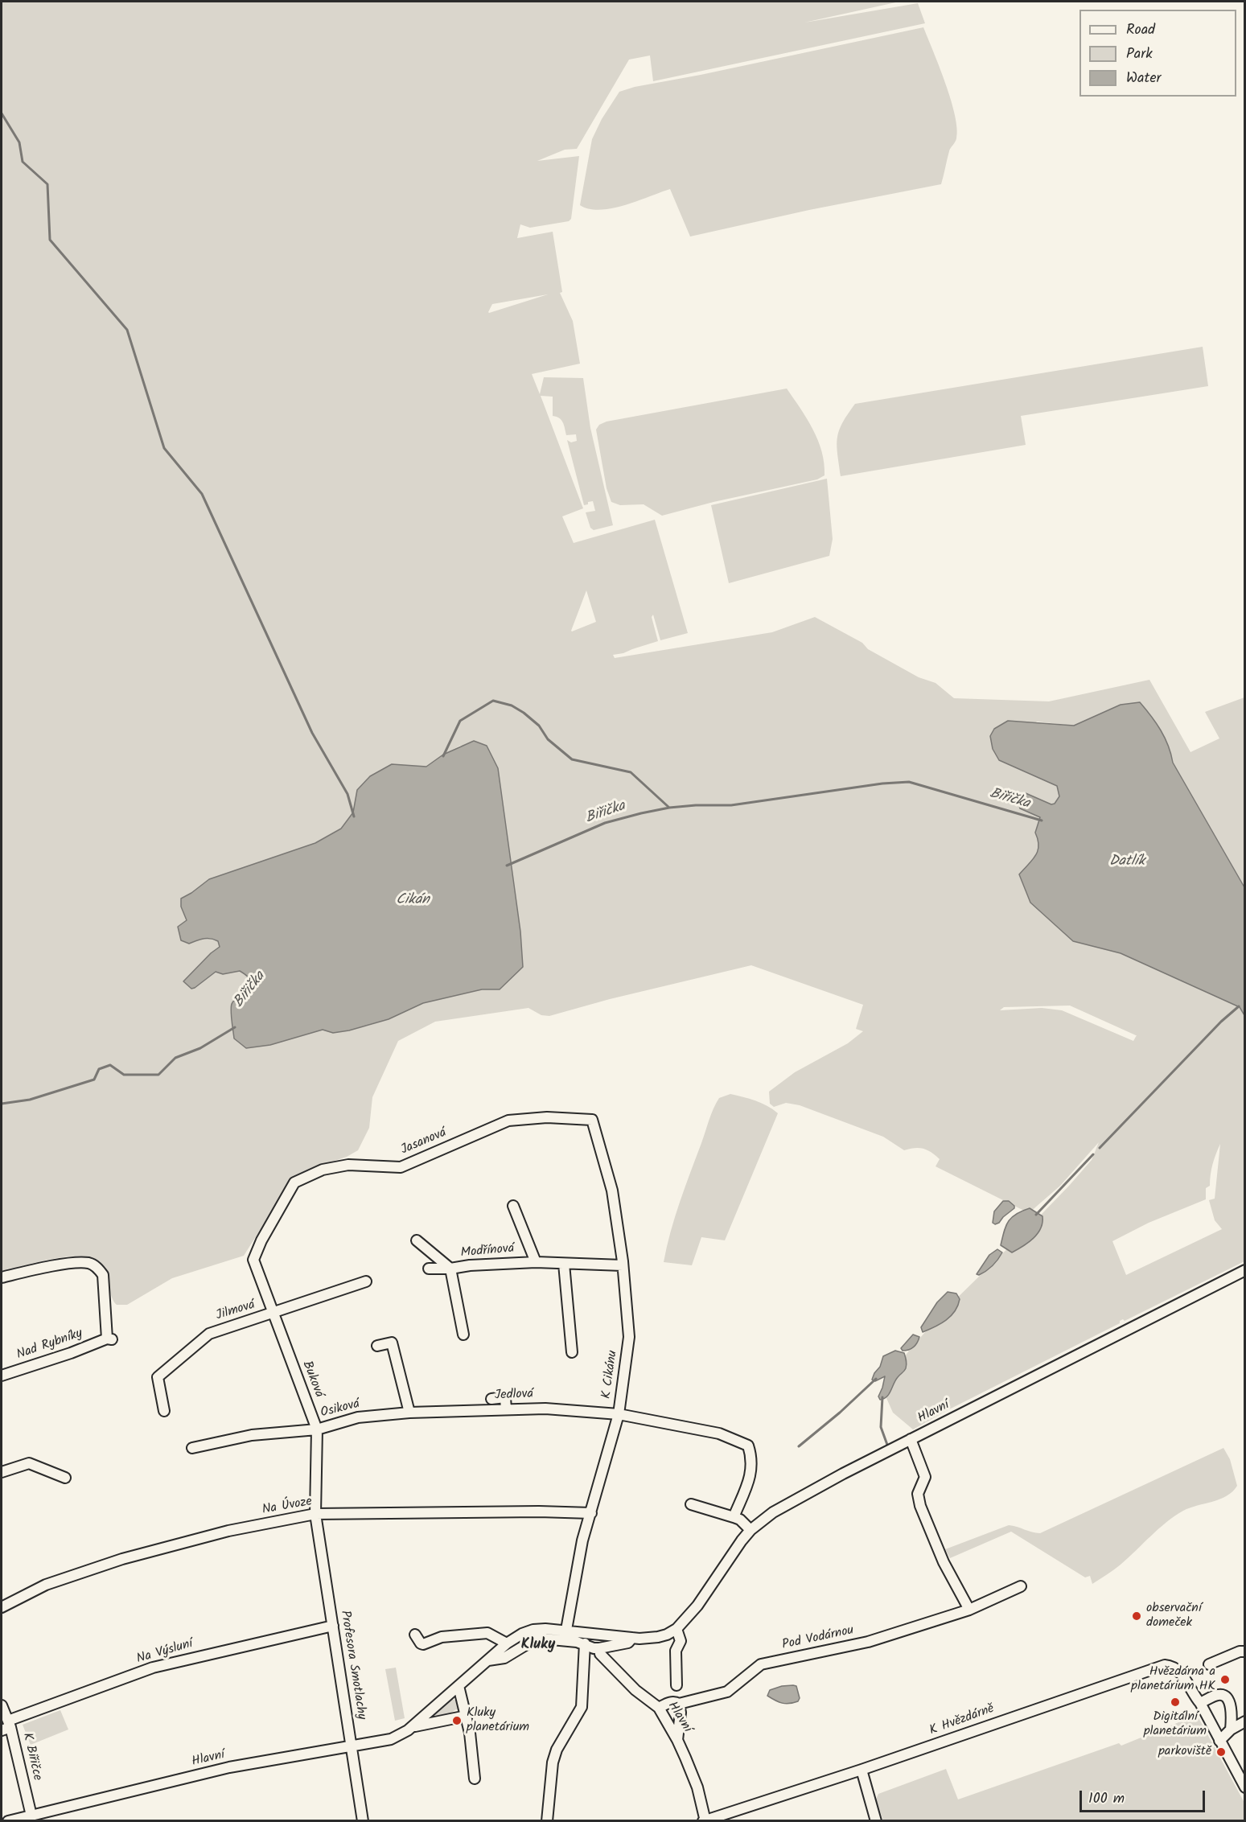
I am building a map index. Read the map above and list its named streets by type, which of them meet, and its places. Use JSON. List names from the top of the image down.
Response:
{
  "streets": {
    "street": [
      "Jasanová",
      "Modřínová",
      "Jilmová",
      "Nad Rybníky",
      "K Cikánu",
      "Buková",
      "Jedlová",
      "Osiková",
      "Hlavní",
      "Na Úvoze",
      "Pod Vodárnou",
      "Na Výsluní",
      "Profesora Smotlachy",
      "K Hvězdárně",
      "K Biřičce"
    ]
  },
  "crossings": [
    ["Jasanová", "K Cikánu"],
    ["Jasanová", "Buková"],
    ["Modřínová", "K Cikánu"],
    ["Jilmová", "Buková"],
    ["K Cikánu", "Jedlová"],
    ["K Cikánu", "Hlavní"],
    ["K Cikánu", "Na Úvoze"],
    ["Buková", "Osiková"],
    ["Buková", "Na Úvoze"],
    ["Buková", "Profesora Smotlachy"],
    ["Jedlová", "Osiková"],
    ["Hlavní", "Pod Vodárnou"],
    ["Hlavní", "Profesora Smotlachy"],
    ["Hlavní", "K Hvězdárně"],
    ["Hlavní", "K Biřičce"],
    ["Na Úvoze", "Profesora Smotlachy"],
    ["Na Výsluní", "Profesora Smotlachy"],
    ["Na Výsluní", "K Biřičce"]
  ],
  "districts": ["Kluky"],
  "water": ["Biřička", "Datlík", "Cikán"],
  "places": [
    "observační domeček",
    "Hvězdárna a planetárium HK",
    "Digitální planetárium",
    "Kluky planetárium",
    "parkoviště"
  ],
  "legend": ["Road", "Park", "Water"],
  "scale_bar": "100 m"
}
